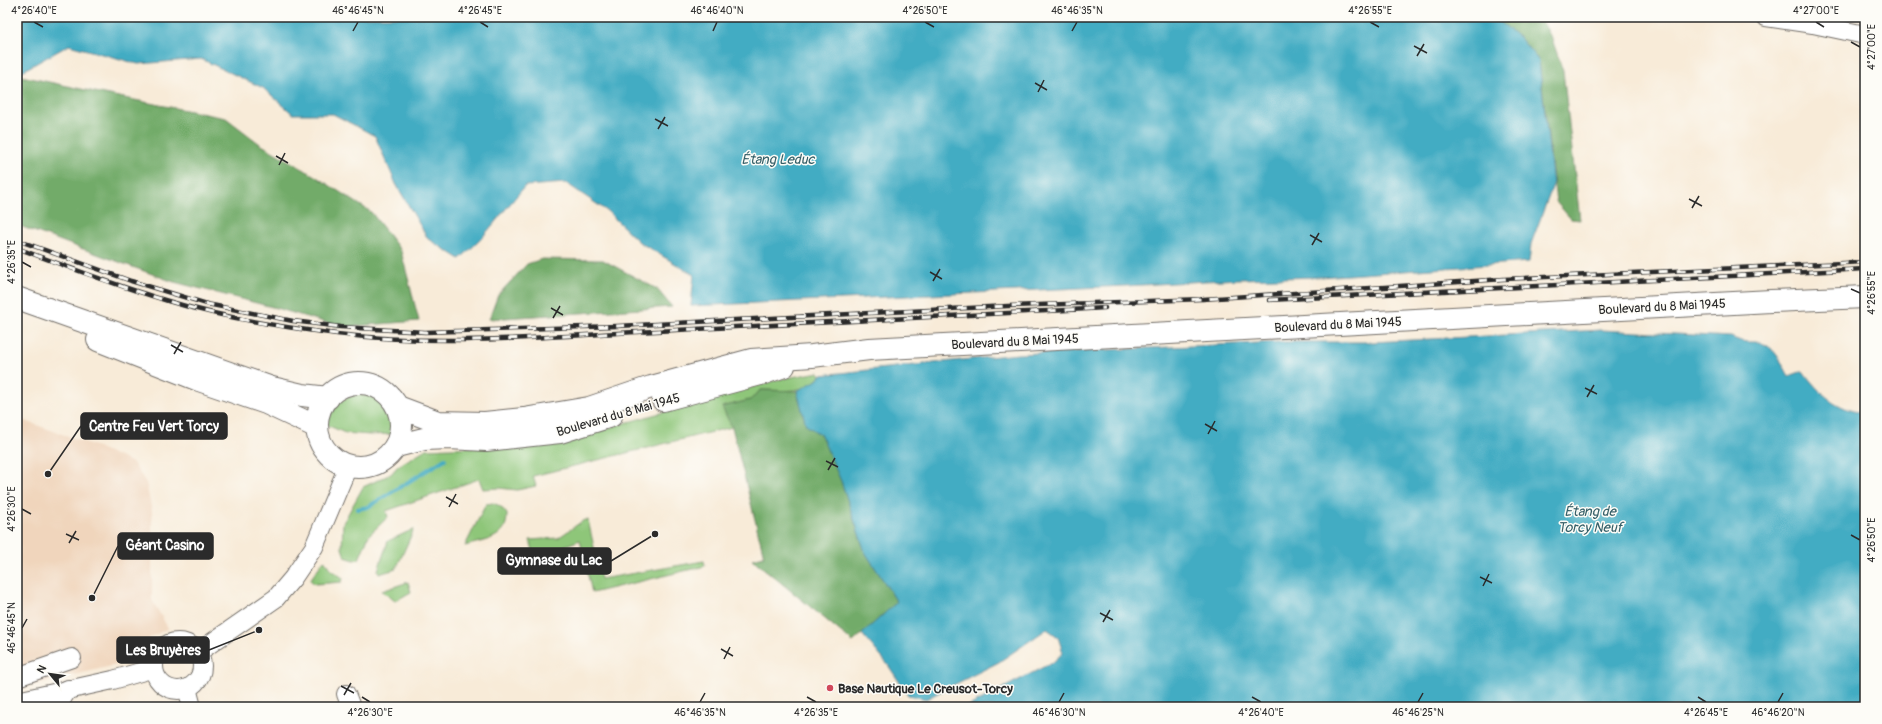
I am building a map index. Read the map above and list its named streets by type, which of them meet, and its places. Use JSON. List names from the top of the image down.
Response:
{
  "streets": {
    "main road": ["Boulevard du 8 Mai 1945"]
  },
  "water": ["Étang Leduc", "Étang de Torcy Neuf"],
  "places": [
    "Centre Feu Vert Torcy",
    "Gymnase du Lac",
    "Géant Casino",
    "Les Bruyères",
    "Base Nautique Le Creusot-Torcy"
  ],
  "north": "top left",
  "coordinates": [
    "4°26'40\"E",
    "46°46'45\"N",
    "4°26'45\"E",
    "46°46'40\"N",
    "4°26'50\"E",
    "46°46'35\"N",
    "4°26'55\"E",
    "4°27'00\"E",
    "4°26'35\"E",
    "4°26'30\"E",
    "46°46'30\"N",
    "46°46'25\"N",
    "46°46'20\"N"
  ]
}
